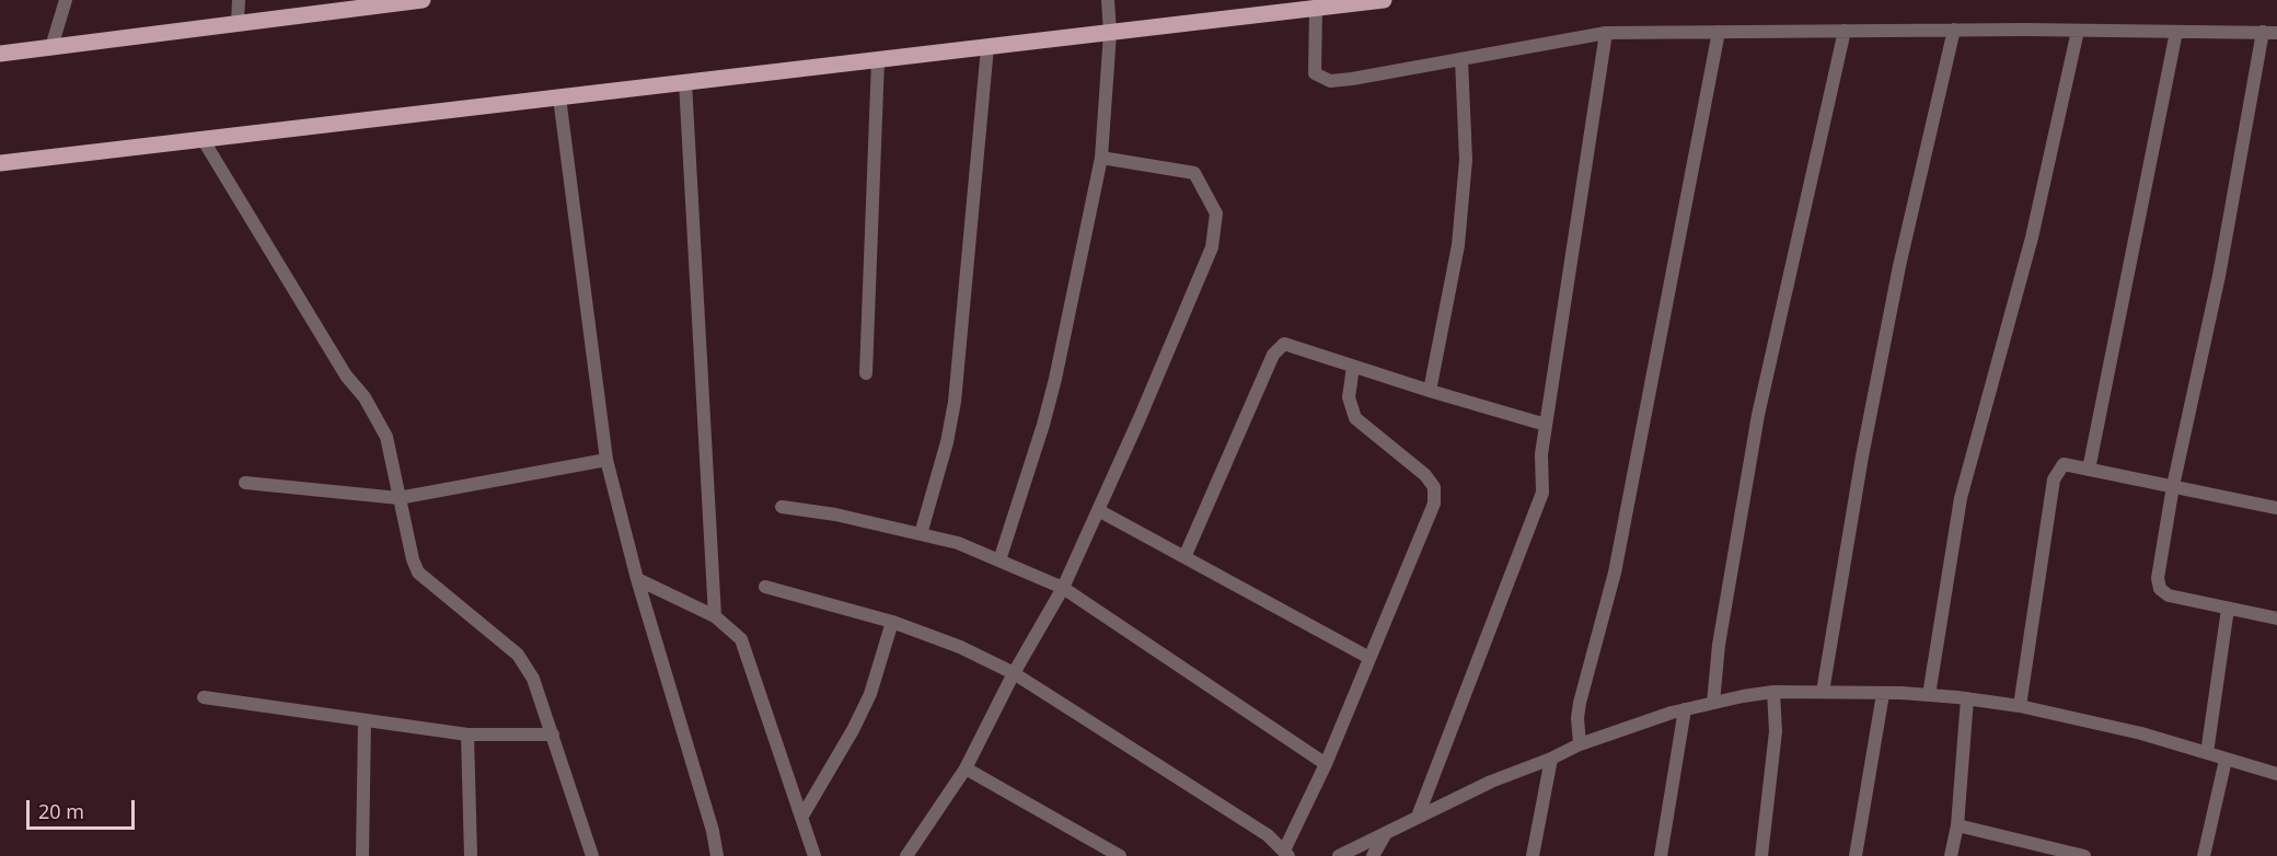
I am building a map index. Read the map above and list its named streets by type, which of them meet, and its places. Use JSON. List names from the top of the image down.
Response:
{
  "scale_bar": "20 m"
}
